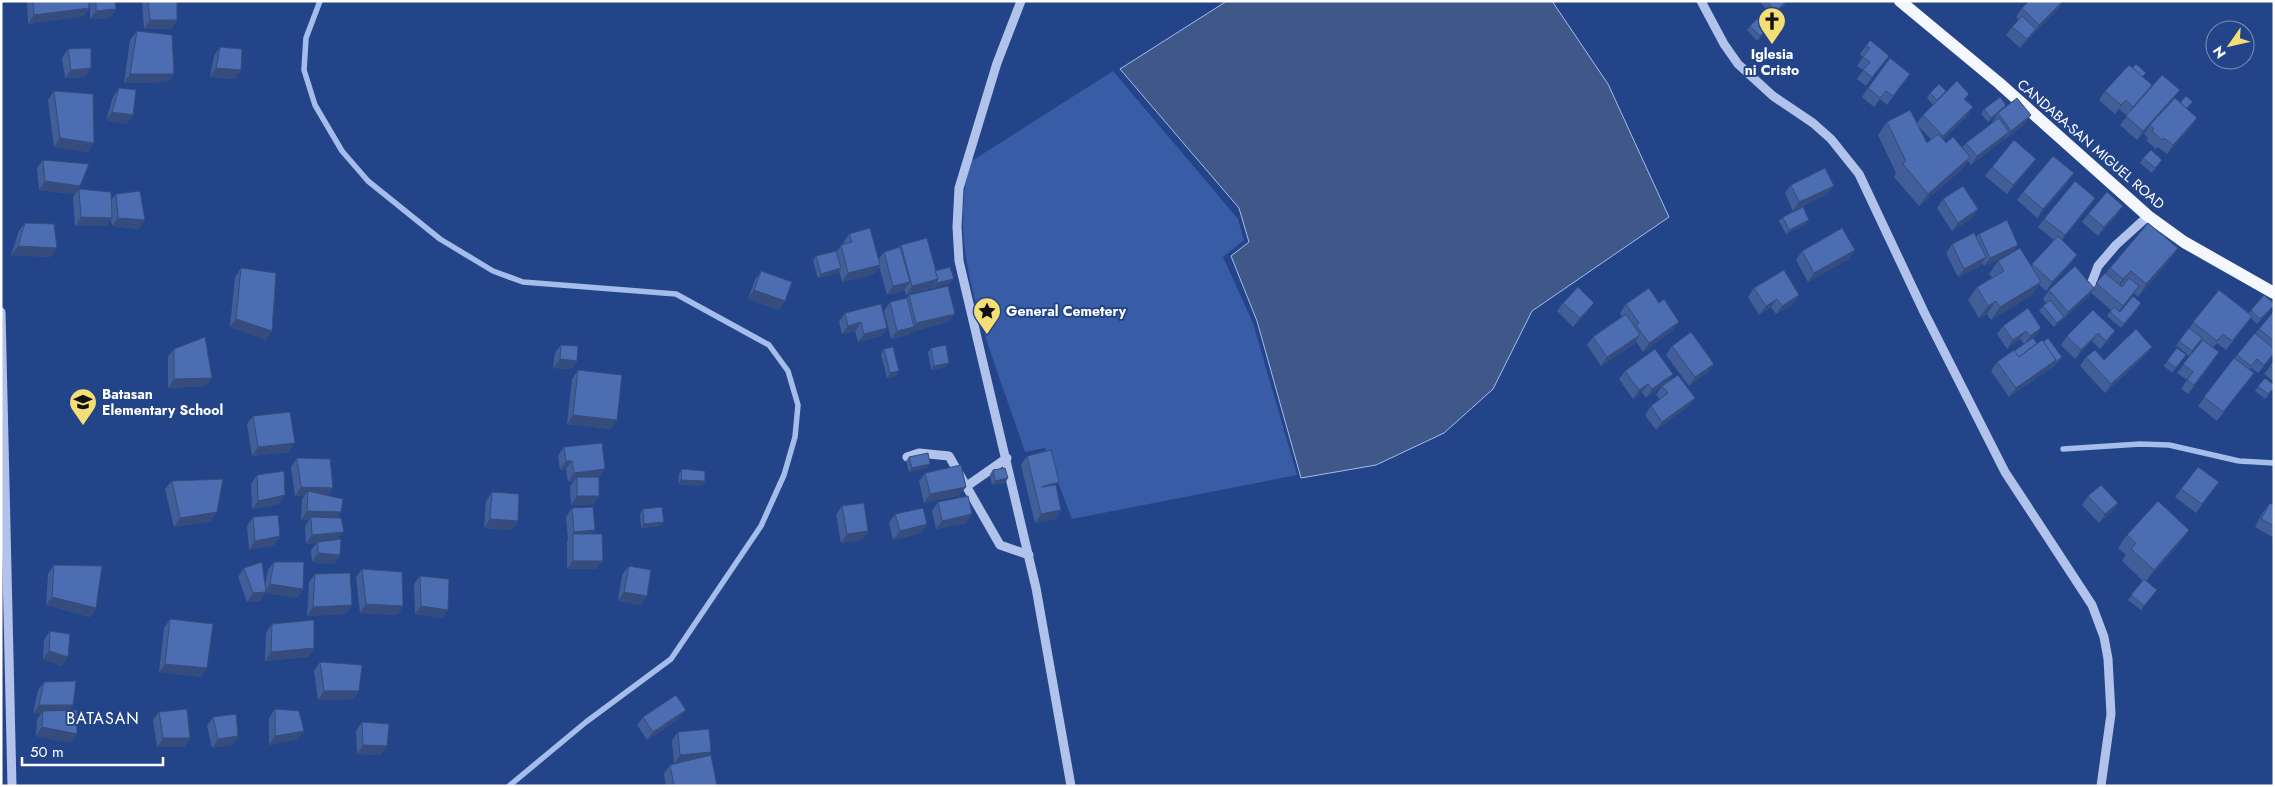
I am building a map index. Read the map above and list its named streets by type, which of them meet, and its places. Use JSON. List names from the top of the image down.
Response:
{
  "streets": {
    "main road": ["CANDABA-SAN MIGUEL ROAD"]
  },
  "districts": ["BATASAN"],
  "places": {
    "church": ["Iglesia ni Cristo"],
    "place": ["General Cemetery"],
    "school or university": ["Batasan Elementary School"]
  },
  "scale_bar": "50 m",
  "north": "bottom left"
}
